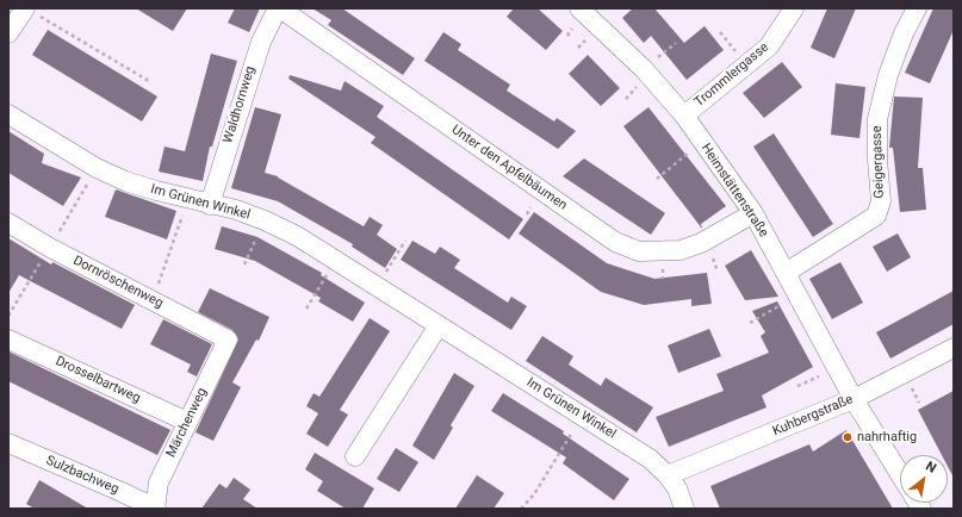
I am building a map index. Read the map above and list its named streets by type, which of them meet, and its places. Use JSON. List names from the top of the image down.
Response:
{
  "streets": {
    "street": [
      "Trommlergasse",
      "Waldhornweg",
      "Geigergasse",
      "Unter den Apfelbäumen",
      "Heimstättenstraße",
      "Im Grünen Winkel",
      "Dornröschenweg",
      "Drosselbartweg",
      "Kuhbergstraße",
      "Märchenweg",
      "Sulzbachweg"
    ]
  },
  "crossings": [
    ["Trommlergasse", "Heimstättenstraße"],
    ["Waldhornweg", "Unter den Apfelbäumen"],
    ["Waldhornweg", "Im Grünen Winkel"],
    ["Geigergasse", "Heimstättenstraße"],
    ["Unter den Apfelbäumen", "Heimstättenstraße"],
    ["Heimstättenstraße", "Kuhbergstraße"],
    ["Im Grünen Winkel", "Kuhbergstraße"],
    ["Dornröschenweg", "Märchenweg"],
    ["Drosselbartweg", "Märchenweg"],
    ["Märchenweg", "Sulzbachweg"]
  ],
  "places": ["nahrhaftig"],
  "north": "top right"
}
